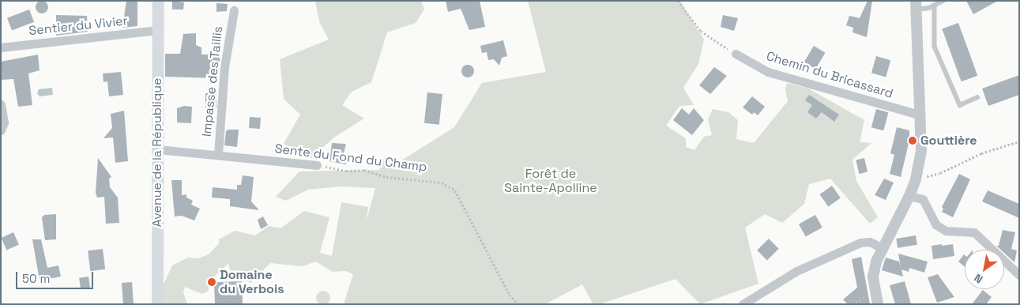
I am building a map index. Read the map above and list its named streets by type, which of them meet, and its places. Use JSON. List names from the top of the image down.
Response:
{
  "streets": {
    "main road": ["Avenue de la République"],
    "street": [
      "Sentier du Vivier",
      "Chemin du Bricassard",
      "Impasse des Taillis",
      "Sente du Fond du Champ"
    ]
  },
  "crossings": [
    ["Sentier du Vivier", "Avenue de la République"],
    ["Impasse des Taillis", "Sente du Fond du Champ"],
    ["Avenue de la République", "Sente du Fond du Champ"]
  ],
  "parks": ["Forêt de Sainte-Apolline"],
  "places": ["Gouttière", "Domaine du Verbois"],
  "scale_bar": "50 m",
  "north": "bottom left"
}
